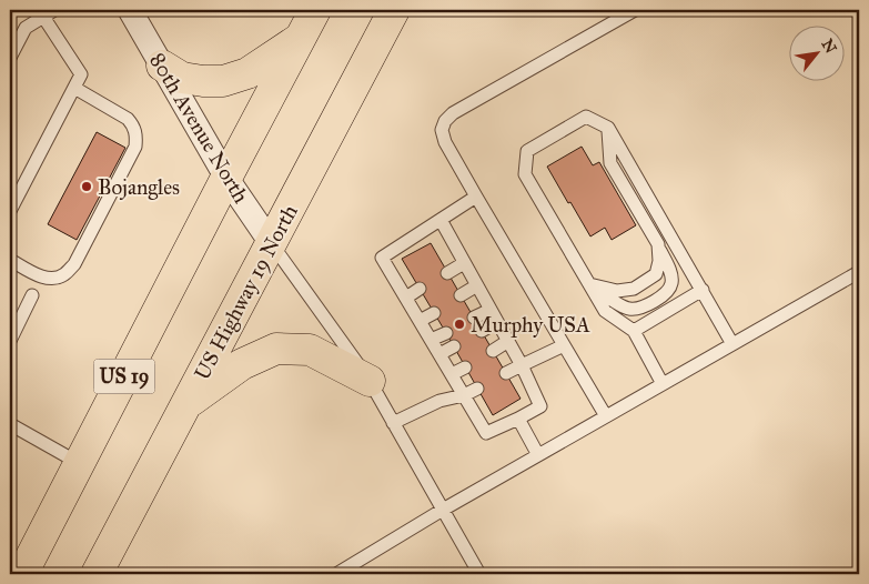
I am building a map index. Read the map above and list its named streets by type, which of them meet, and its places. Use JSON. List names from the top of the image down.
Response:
{
  "streets": {
    "highway": ["US Highway 19 North", "US 19"],
    "street": ["80th Avenue North"]
  },
  "crossings": [
    ["80th Avenue North", "US Highway 19 North"],
    ["80th Avenue North", "US 19"]
  ],
  "places": ["Bojangles", "Murphy USA"],
  "north": "top right"
}
